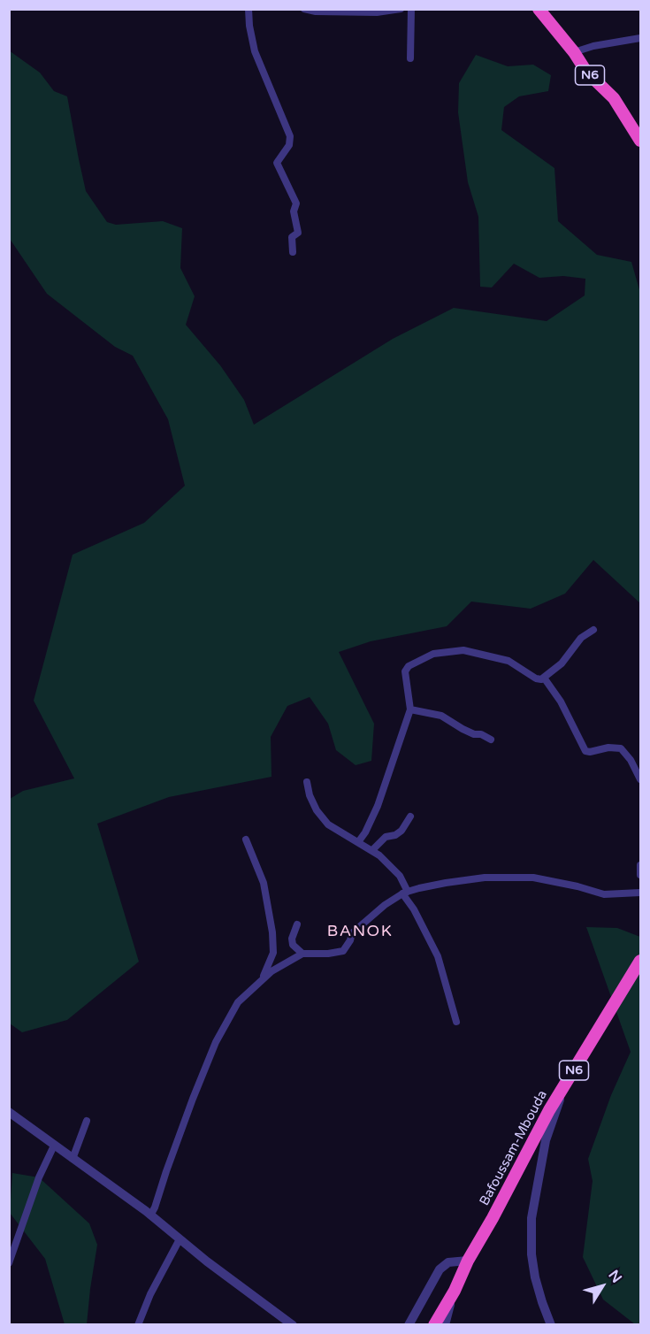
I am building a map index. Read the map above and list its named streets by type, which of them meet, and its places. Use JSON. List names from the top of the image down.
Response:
{
  "streets": {
    "highway": ["N6", "Bafoussam-Mbouda"]
  },
  "districts": ["BANOK"],
  "north": "top right"
}
